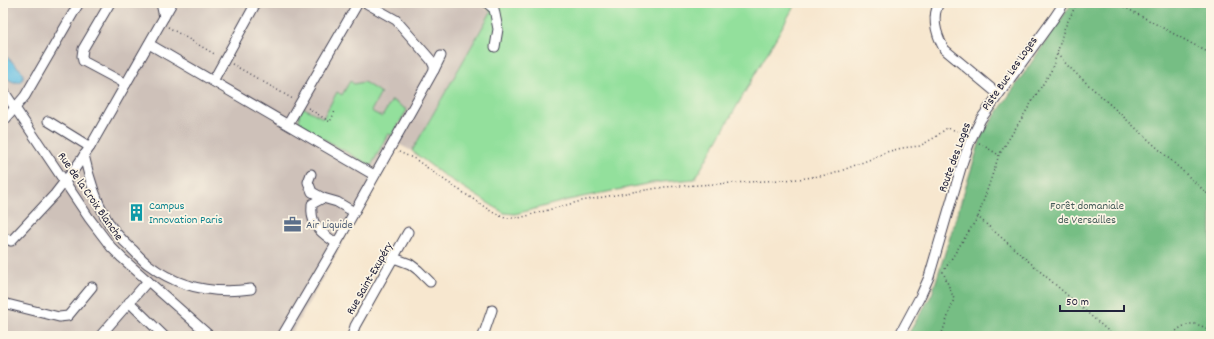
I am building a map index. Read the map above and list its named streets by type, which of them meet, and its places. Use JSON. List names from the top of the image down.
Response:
{
  "streets": {
    "street": ["Route des Loges", "Rue de la Croix Blanche", "Rue Saint-Exupéry"]
  },
  "parks": ["Forêt domaniale de Versailles"],
  "places": {
    "building": ["Campus Innovation Paris"],
    "office": ["Air Liquide"]
  },
  "scale_bar": "50 m"
}
